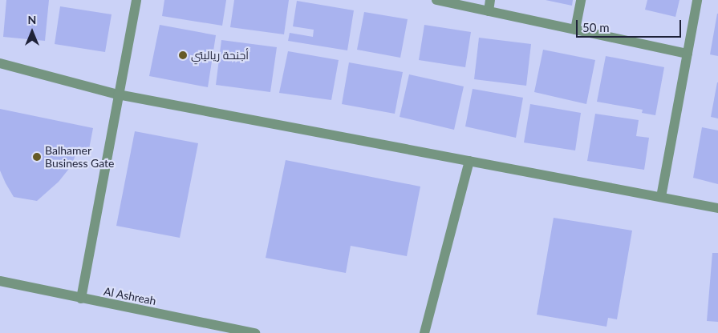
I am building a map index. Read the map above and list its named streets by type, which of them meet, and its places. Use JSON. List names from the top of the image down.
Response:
{
  "streets": {
    "street": ["Al Ashreah"]
  },
  "places": ["أجنحة رياليتي", "Balhamer Business Gate"],
  "scale_bar": "50 m",
  "north": "top"
}
